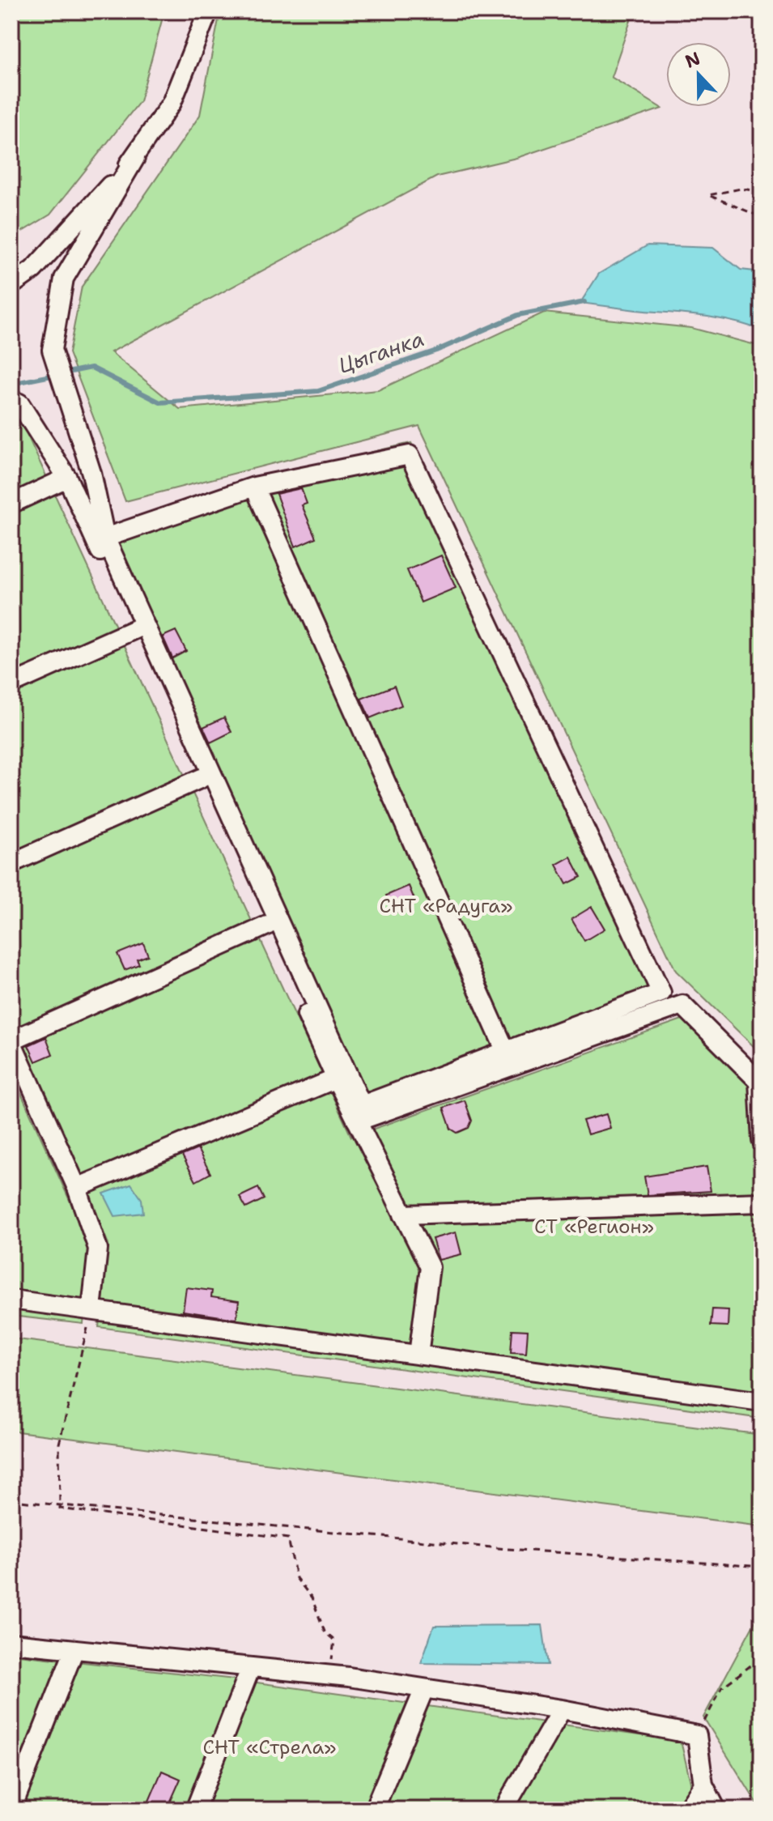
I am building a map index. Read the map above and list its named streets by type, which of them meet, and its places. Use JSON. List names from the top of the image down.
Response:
{
  "water": ["Цыганка"],
  "parks": ["СНТ «Радуга»", "СТ «Регион»", "СНТ «Стрела»"],
  "north": "top"
}
